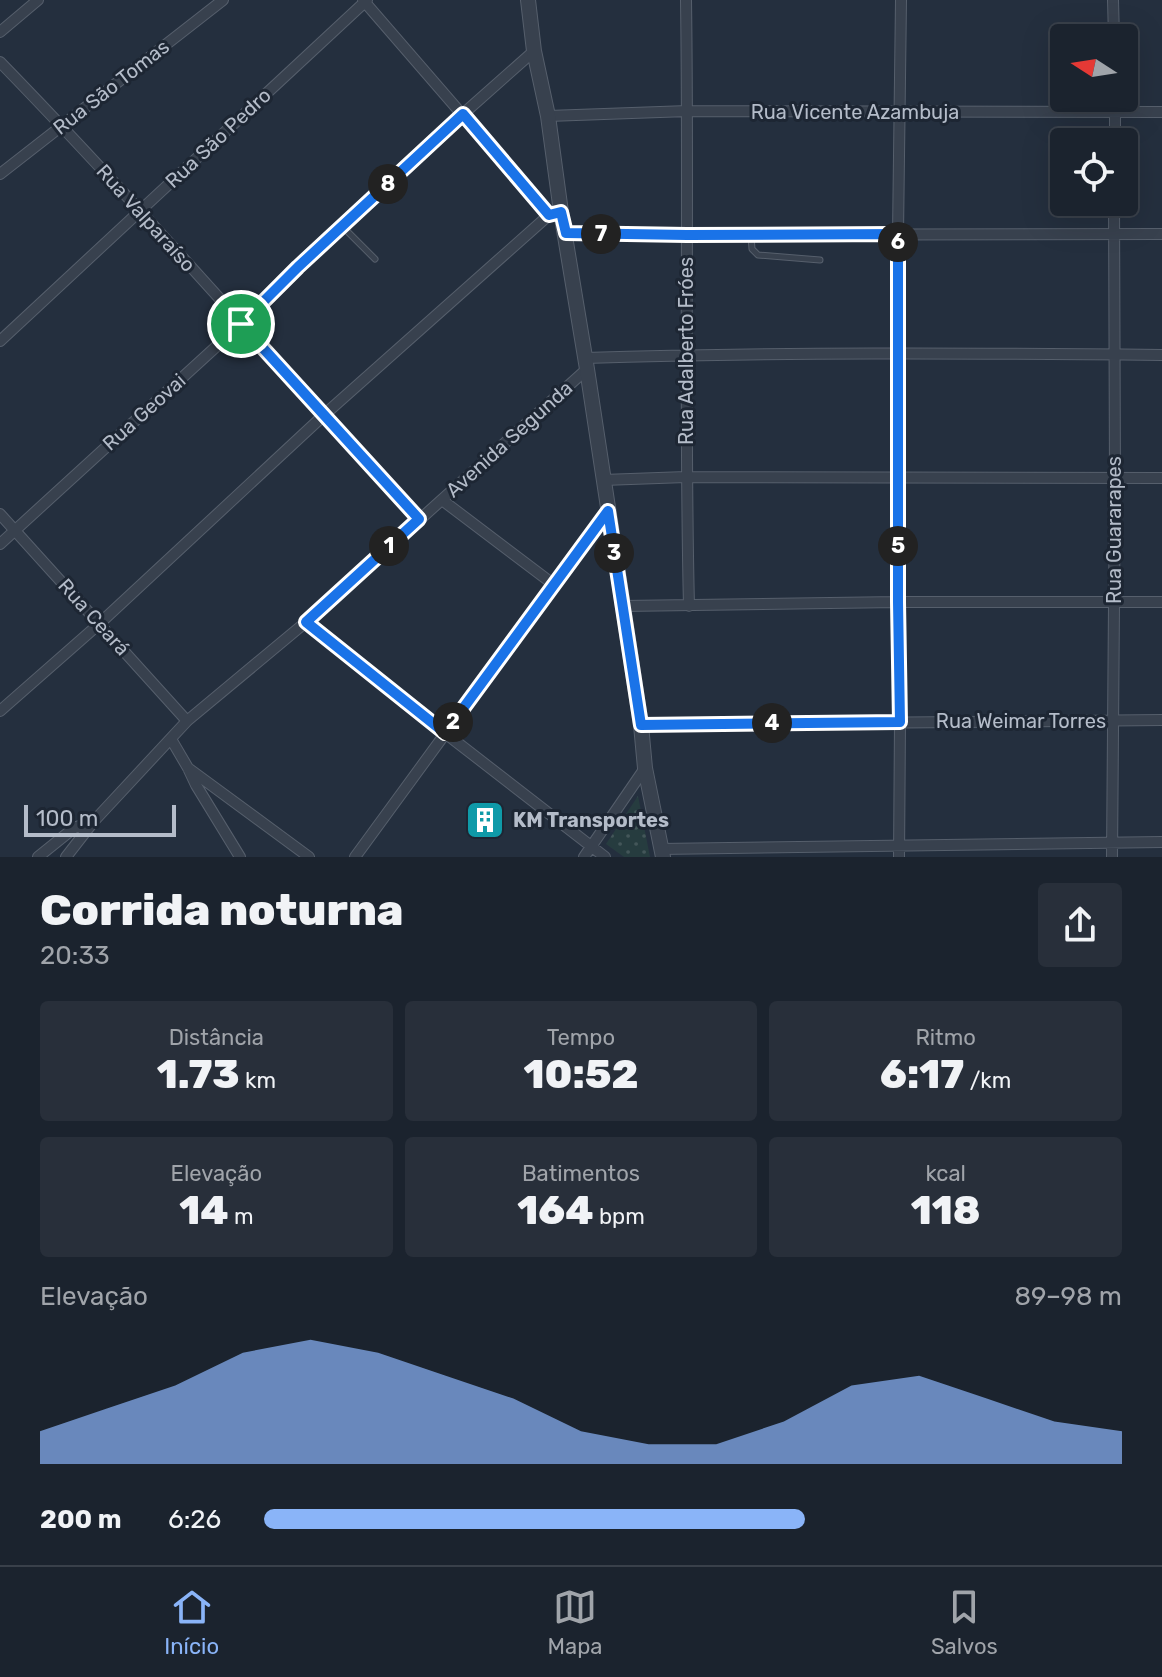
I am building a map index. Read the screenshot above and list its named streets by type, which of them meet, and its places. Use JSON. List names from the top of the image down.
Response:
{
  "streets": {
    "street": [
      "Rua São Tomas",
      "Rua Vicente Azambuja",
      "Rua São Pedro",
      "Rua Valparaíso",
      "Rua Adalberto Fróes",
      "Rua Geovai",
      "Avenida Segunda",
      "Rua Guararapes",
      "Rua Ceará",
      "Rua Weimar Torres"
    ]
  },
  "crossings": [
    ["Rua São Tomas", "Rua Valparaíso"],
    ["Rua Vicente Azambuja", "Rua Adalberto Fróes"],
    ["Rua São Pedro", "Rua Valparaíso"],
    ["Rua Valparaíso", "Rua Geovai"],
    ["Rua Valparaíso", "Avenida Segunda"],
    ["Rua Geovai", "Rua Ceará"],
    ["Avenida Segunda", "Rua Ceará"],
    ["Rua Guararapes", "Rua Weimar Torres"]
  ],
  "places": {
    "building": ["KM Transportes"]
  },
  "scale_bar": "100 m",
  "north": "left",
  "page": {
    "pins": [
      "8",
      "7",
      "6",
      "1",
      "5",
      "3",
      "2",
      "4"
    ],
    "scale": "100 m",
    "heading": ["Corrida noturna", "20:33"],
    "stats": [
      ["Distância", "1.73 km"],
      ["Tempo", "10:52"],
      ["Ritmo", "6:17 /km"],
      ["Elevação", "14 m"],
      ["Batimentos", "164 bpm"],
      ["kcal", "118"]
    ],
    "chart": ["Elevação", "89–98 m"],
    "list": [
      {
        "name": "200 m",
        "note": "6:26"
      }
    ],
    "tabs": ["Início", "Mapa", "Salvos"]
  }
}
